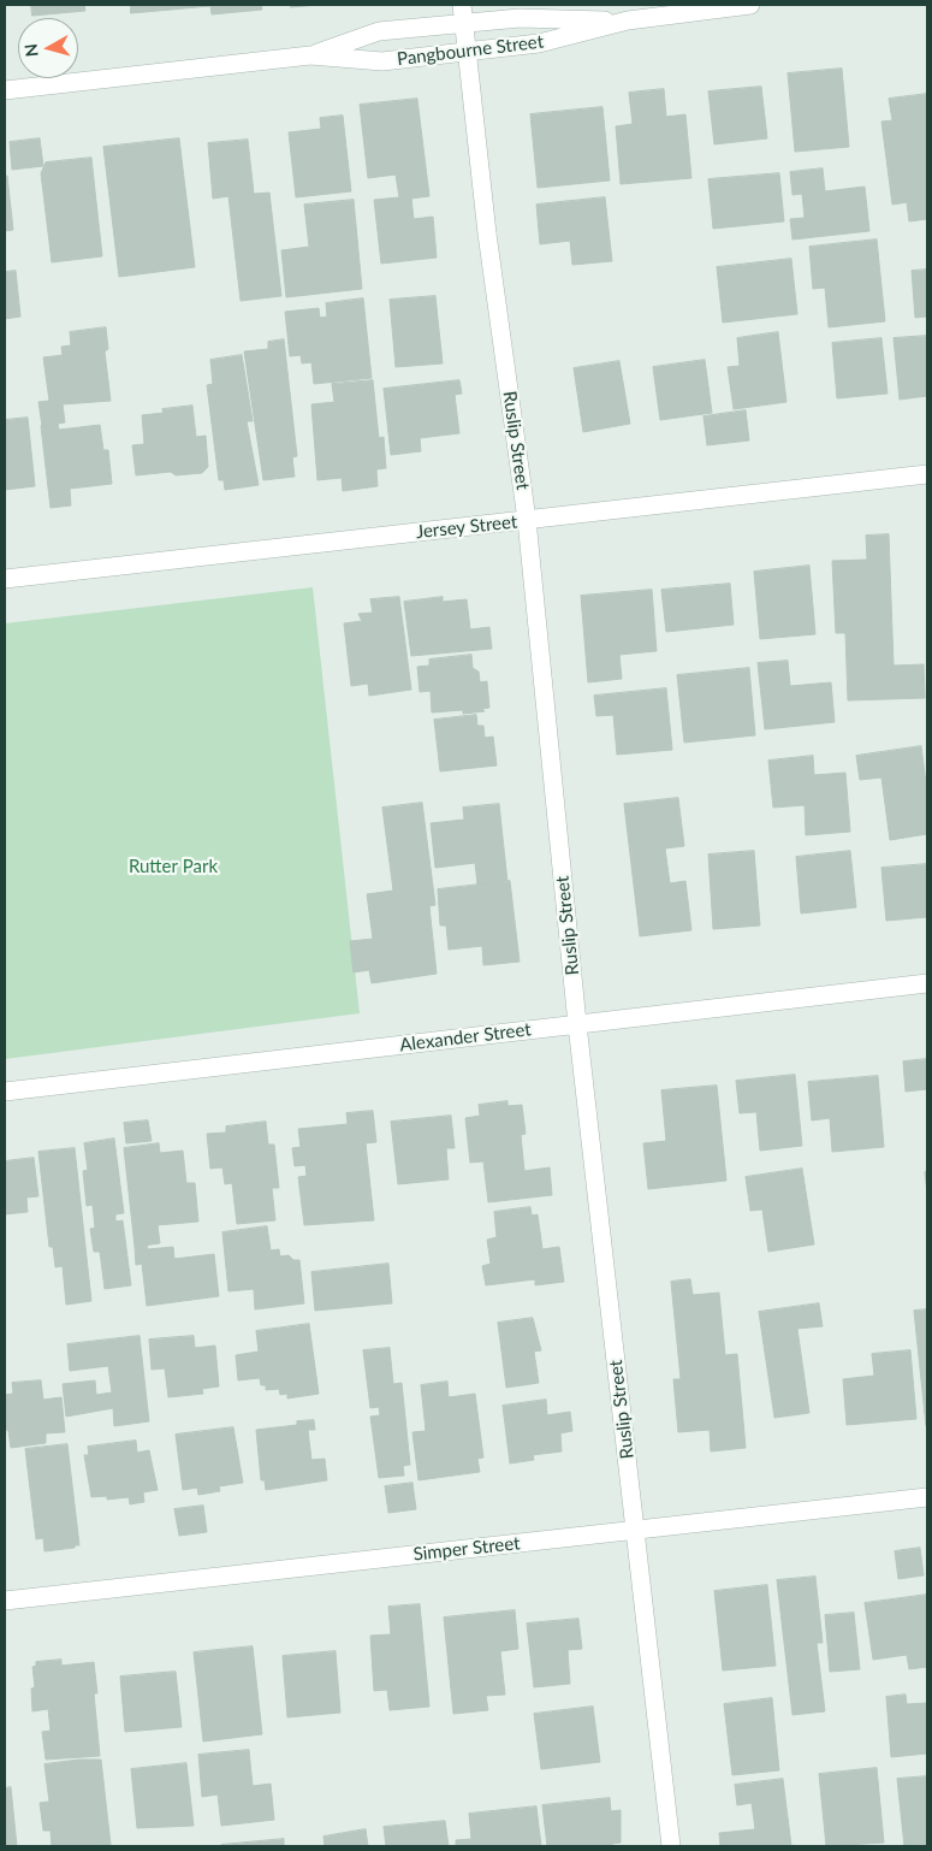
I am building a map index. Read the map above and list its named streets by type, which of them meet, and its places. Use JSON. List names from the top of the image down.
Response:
{
  "streets": {
    "street": [
      "Pangbourne Street",
      "Ruslip Street",
      "Jersey Street",
      "Alexander Street",
      "Simper Street"
    ]
  },
  "crossings": [
    ["Pangbourne Street", "Ruslip Street"],
    ["Ruslip Street", "Jersey Street"],
    ["Ruslip Street", "Alexander Street"],
    ["Ruslip Street", "Simper Street"]
  ],
  "parks": ["Rutter Park"],
  "north": "left"
}
